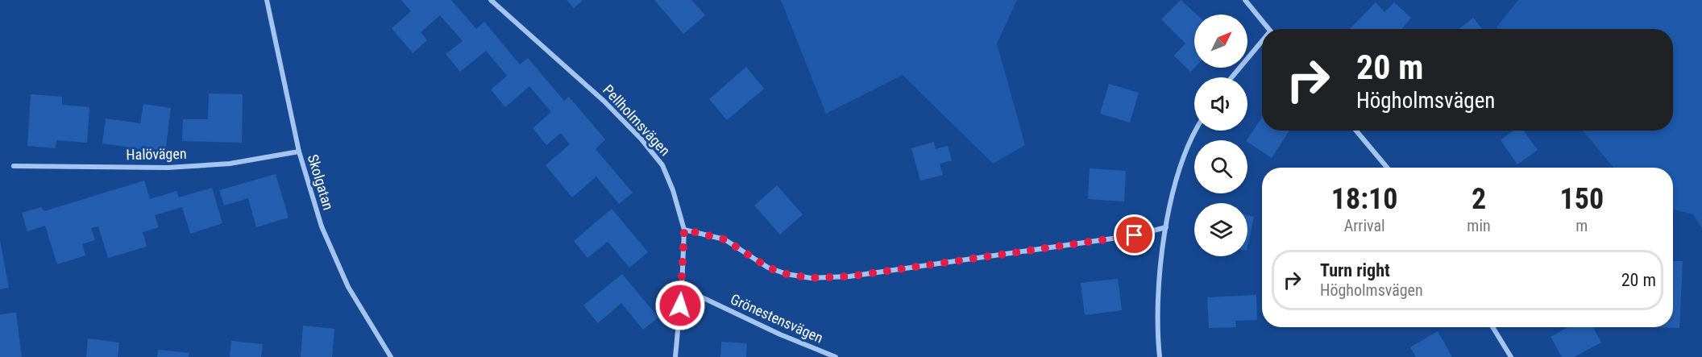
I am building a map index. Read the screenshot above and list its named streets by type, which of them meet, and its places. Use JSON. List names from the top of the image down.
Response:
{
  "streets": {
    "street": [
      "Pellholmsvägen",
      "Halövägen",
      "Skolgatan",
      "Grönestensvägen"
    ]
  },
  "crossings": [
    ["Pellholmsvägen", "Grönestensvägen"],
    ["Halövägen", "Skolgatan"]
  ],
  "north": "top right",
  "page": {
    "turn": ["20 m", "Högholmsvägen"],
    "eta": [
      "18:10",
      "Arrival",
      "2",
      "min",
      "150",
      "m"
    ],
    "list": [
      {
        "name": "Turn right",
        "note": "Högholmsvägen",
        "value": "20 m"
      }
    ]
  }
}
